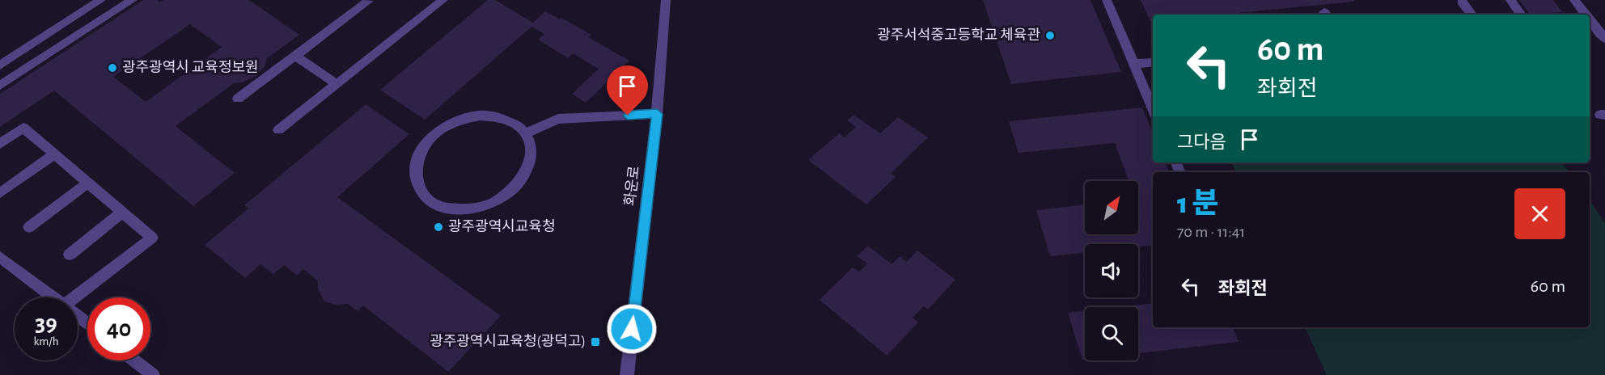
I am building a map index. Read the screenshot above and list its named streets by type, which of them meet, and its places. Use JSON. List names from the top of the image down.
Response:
{
  "streets": {
    "street": ["화운로"]
  },
  "places": {
    "other": ["광주서석중고등학교 체육관", "광주광역시 교육정보원", "광주광역시교육청"],
    "transit": ["광주광역시교육청(광덕고)"]
  },
  "north": "top right",
  "page": {
    "turn": ["60 m", "좌회전"],
    "then": "그다음",
    "heading": ["1 분", "70 m · 11:41"],
    "list": [
      {
        "name": "좌회전",
        "value": "60 m"
      }
    ],
    "speed": "39 km/h",
    "limit": "40"
  }
}
